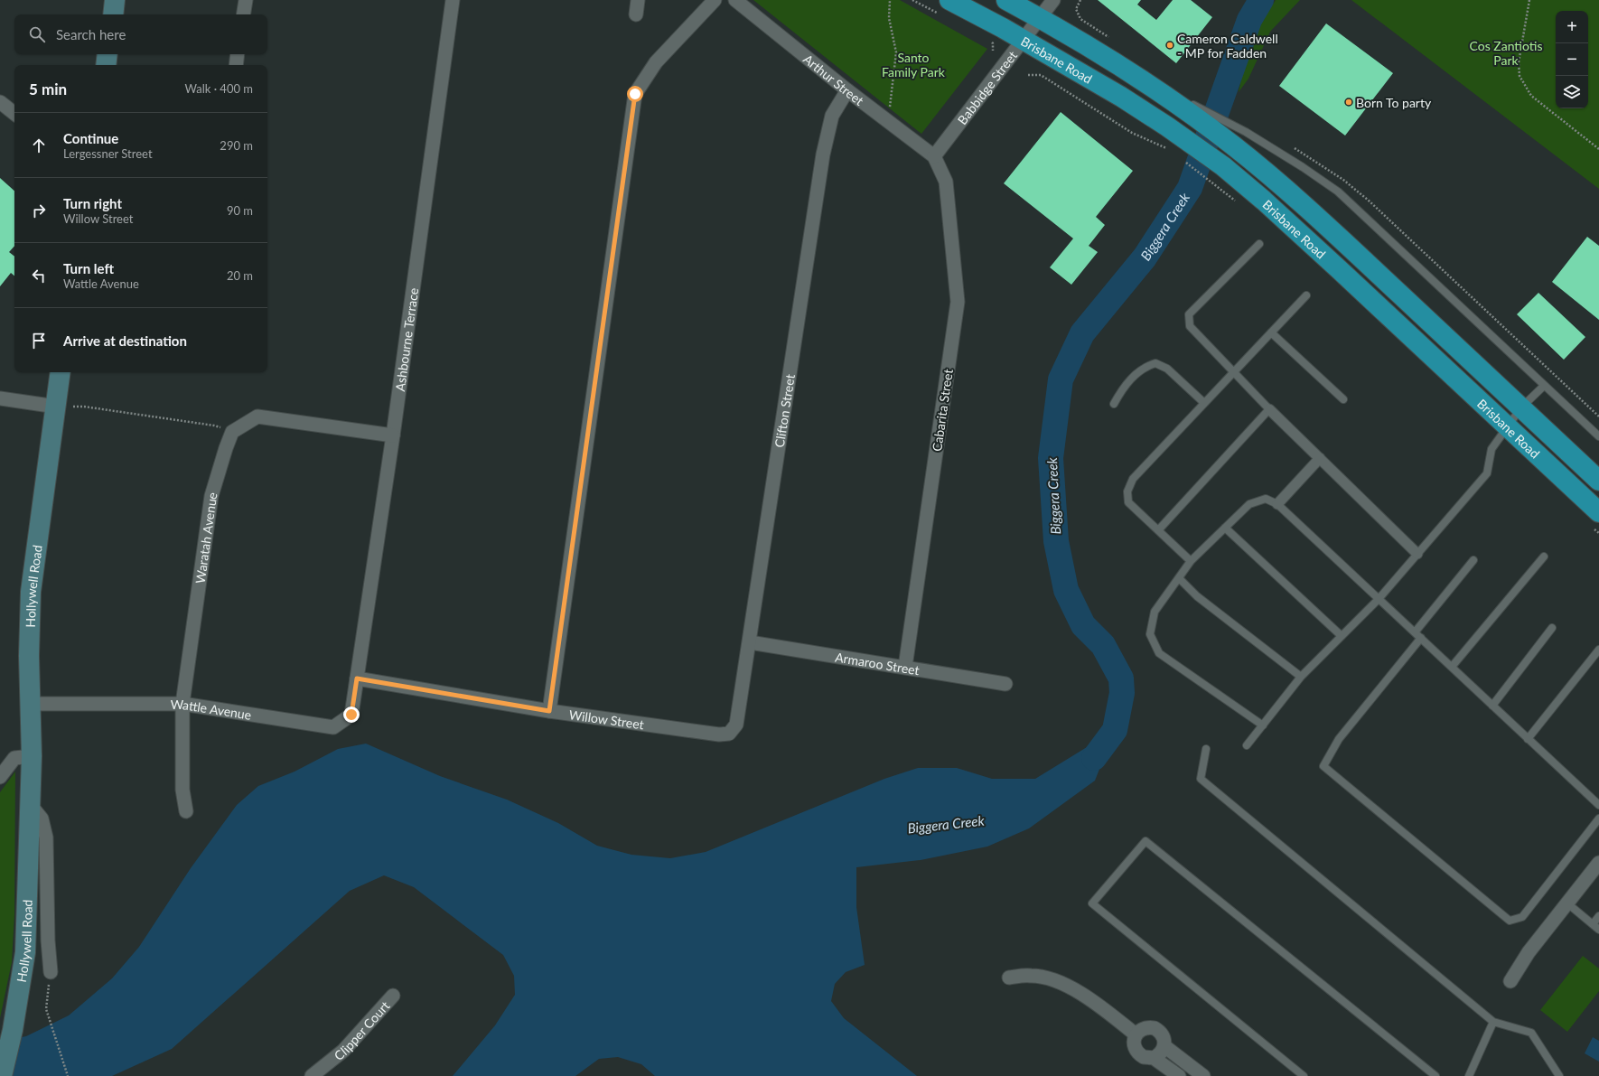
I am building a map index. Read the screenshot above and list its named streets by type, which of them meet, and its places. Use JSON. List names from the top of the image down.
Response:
{
  "streets": {
    "highway": ["Brisbane Road"],
    "main road": ["Hollywell Road"],
    "street": [
      "Arthur Street",
      "Babbidge Street",
      "Ashbourne Terrace",
      "Cabarita Street",
      "Clifton Street",
      "Waratah Avenue",
      "Armaroo Street",
      "Wattle Avenue",
      "Willow Street",
      "Clipper Court"
    ]
  },
  "crossings": [
    ["Brisbane Road", "Babbidge Street"],
    ["Arthur Street", "Babbidge Street"],
    ["Arthur Street", "Cabarita Street"],
    ["Arthur Street", "Clifton Street"],
    ["Babbidge Street", "Cabarita Street"],
    ["Ashbourne Terrace", "Waratah Avenue"],
    ["Ashbourne Terrace", "Wattle Avenue"],
    ["Ashbourne Terrace", "Willow Street"],
    ["Cabarita Street", "Armaroo Street"],
    ["Clifton Street", "Armaroo Street"],
    ["Clifton Street", "Willow Street"],
    ["Waratah Avenue", "Wattle Avenue"],
    ["Hollywell Road", "Wattle Avenue"],
    ["Wattle Avenue", "Willow Street"]
  ],
  "water": ["Biggera Creek"],
  "parks": ["Cos Zantiotis Park", "Santo Family Park"],
  "places": ["Cameron Caldwell - MP for Fadden", "Born To party"],
  "page": {
    "map_buttons": ["+", "−"],
    "search": "Search here",
    "heading": ["5 min", "Walk · 400 m"],
    "list": [
      ["Continue", "Lergessner Street", "290 m"],
      ["Turn right", "Willow Street", "90 m"],
      ["Turn left", "Wattle Avenue", "20 m"],
      "Arrive at destination"
    ]
  }
}
